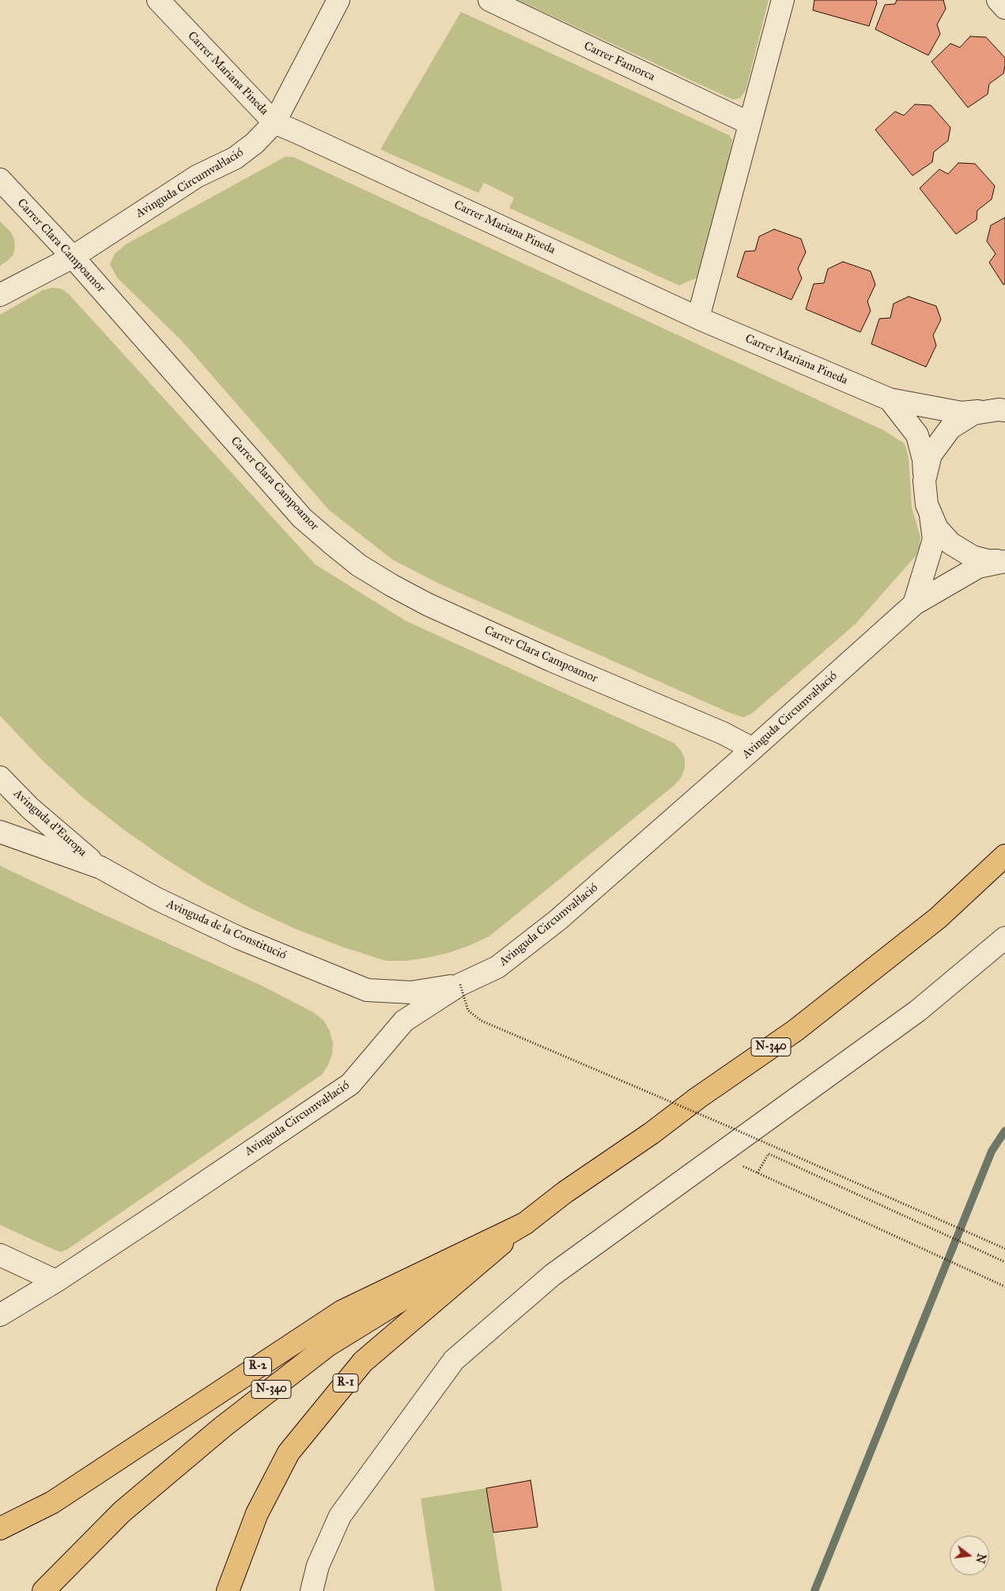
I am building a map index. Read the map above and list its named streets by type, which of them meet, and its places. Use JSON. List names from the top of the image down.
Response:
{
  "streets": {
    "main road": ["N-340", "R-2", "R-1"],
    "street": [
      "Carrer Famorca",
      "Carrer Mariana Pineda",
      "Avinguda Circumval·lació",
      "Carrer Clara Campoamor",
      "Avinguda d'Europa",
      "Avinguda de la Constitució"
    ]
  },
  "crossings": [
    ["Carrer Mariana Pineda", "Avinguda Circumval·lació"],
    ["Avinguda Circumval·lació", "Carrer Clara Campoamor"],
    ["Avinguda Circumval·lació", "Avinguda de la Constitució"],
    ["Avinguda d'Europa", "Avinguda de la Constitució"],
    ["N-340", "R-2"],
    ["N-340", "R-1"],
    ["R-2", "R-1"]
  ],
  "north": "right"
}
